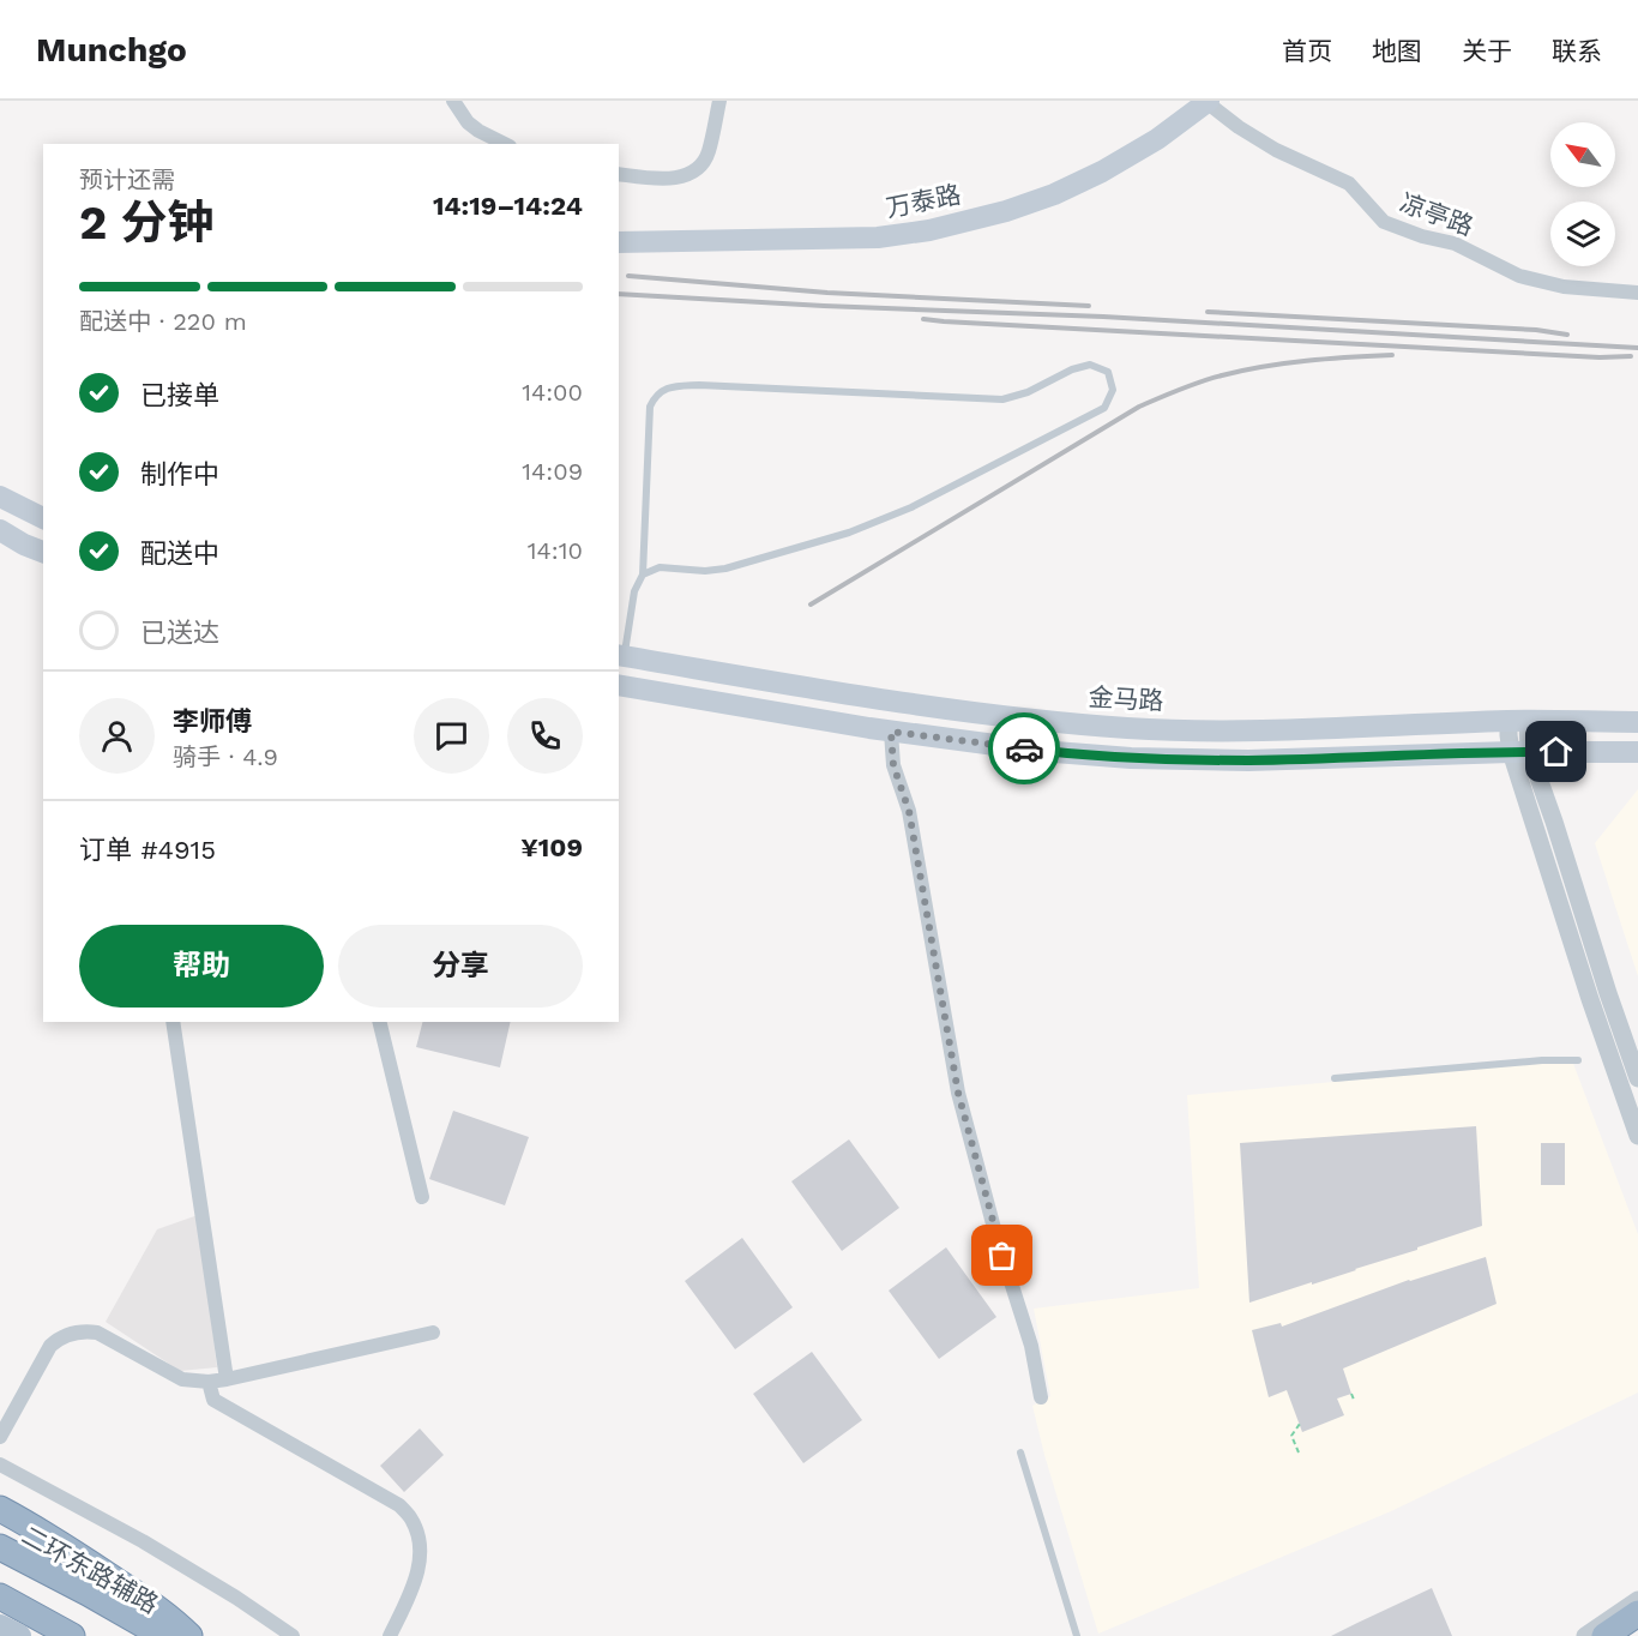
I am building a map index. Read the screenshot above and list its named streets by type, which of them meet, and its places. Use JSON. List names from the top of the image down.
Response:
{
  "streets": {
    "main road": ["万泰路", "金马路", "二环东路辅路"],
    "street": ["凉亭路"]
  },
  "crossings": [
    ["万泰路", "凉亭路"]
  ],
  "north": "top left",
  "page": {
    "header": "Munchgo",
    "nav": [
      "首页",
      "地图",
      "关于",
      "联系"
    ],
    "heading": ["2 分钟", "预计还需", "14:19–14:24"],
    "panel": [
      "李师傅",
      "骑手 · 4.9",
      "订单 #4915",
      "¥109"
    ],
    "bar": "配送中 · 220 m",
    "list": [
      ["已接单", "14:00"],
      ["制作中", "14:09"],
      ["配送中", "14:10"],
      "已送达"
    ],
    "buttons": ["帮助", "分享"]
  }
}
